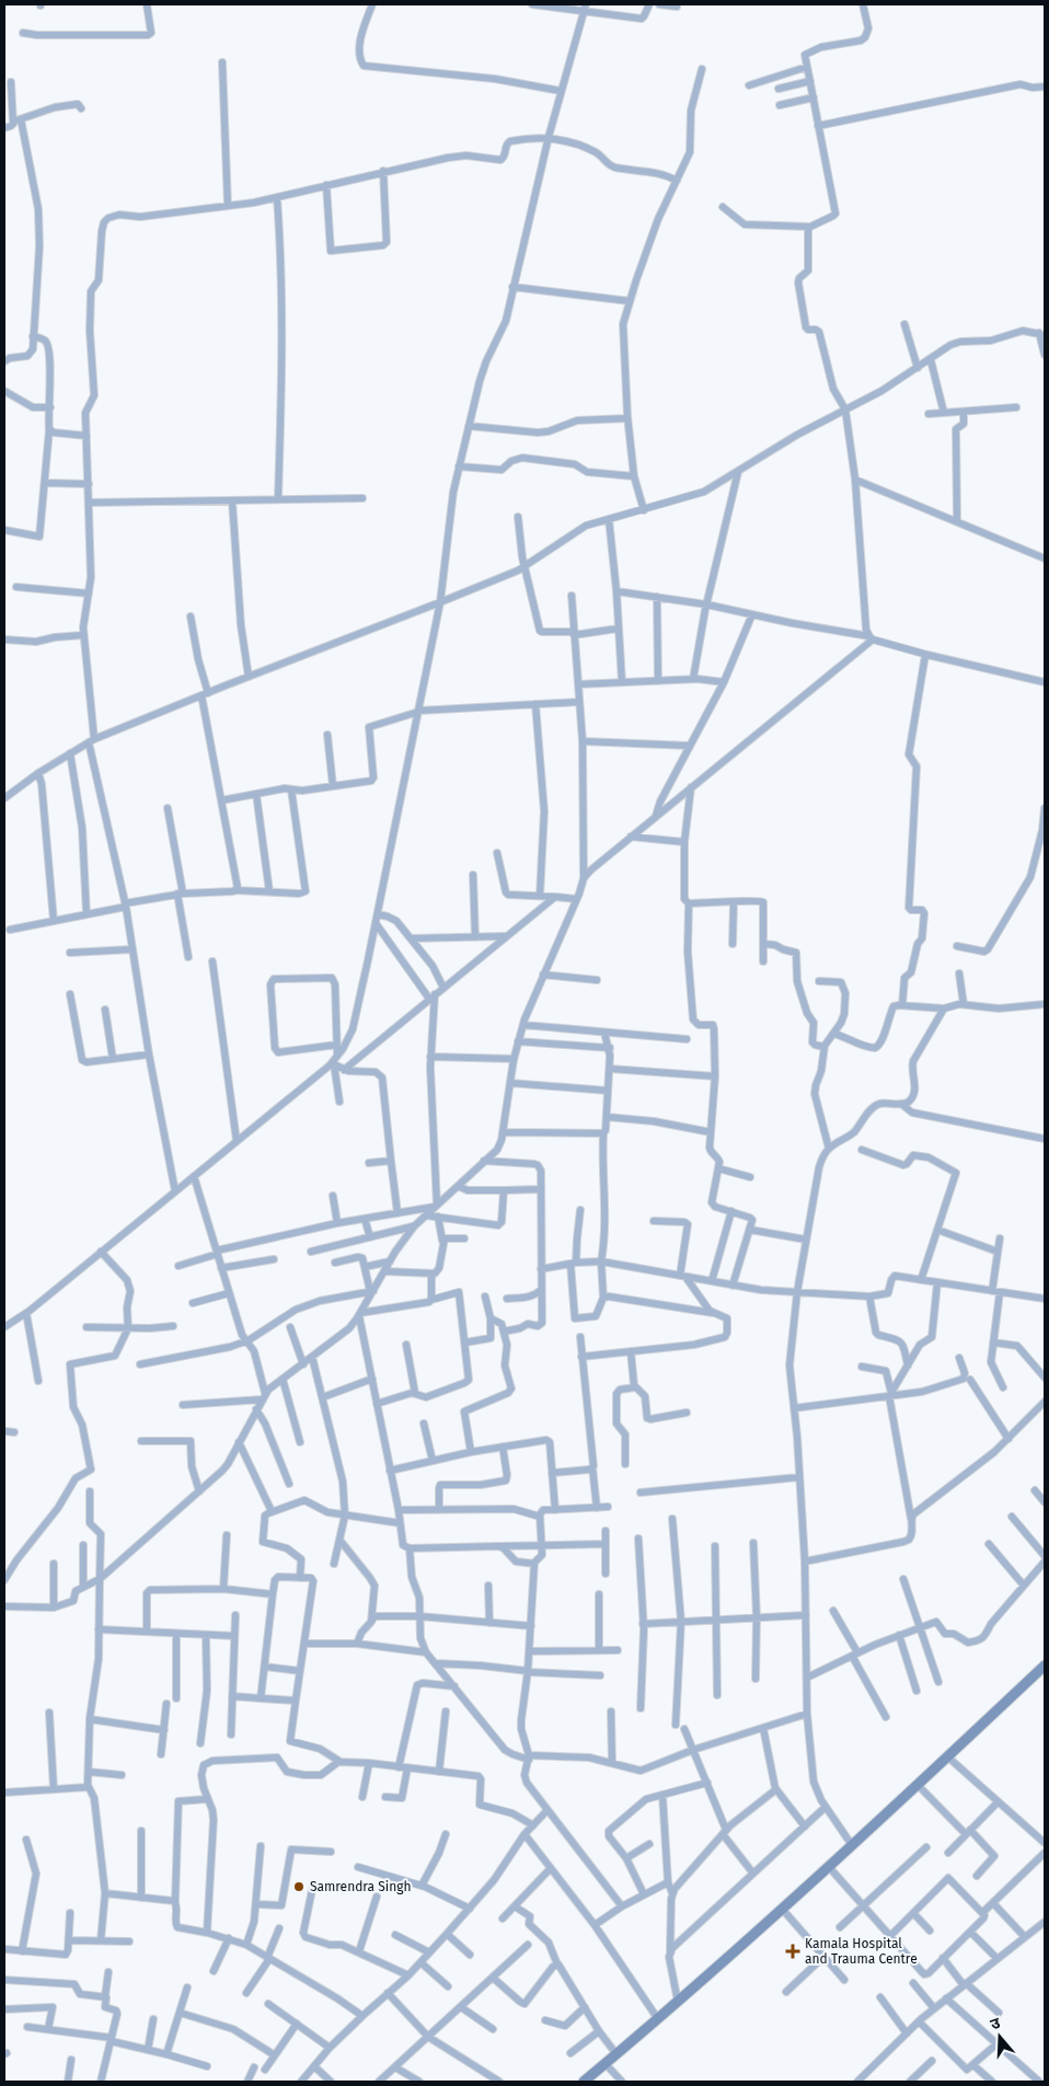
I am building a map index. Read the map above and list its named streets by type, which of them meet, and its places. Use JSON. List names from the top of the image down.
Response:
{
  "places": {
    "other": ["Samrendra Singh"],
    "health": ["Kamala Hospital and Trauma Centre"]
  },
  "north": "top"
}
